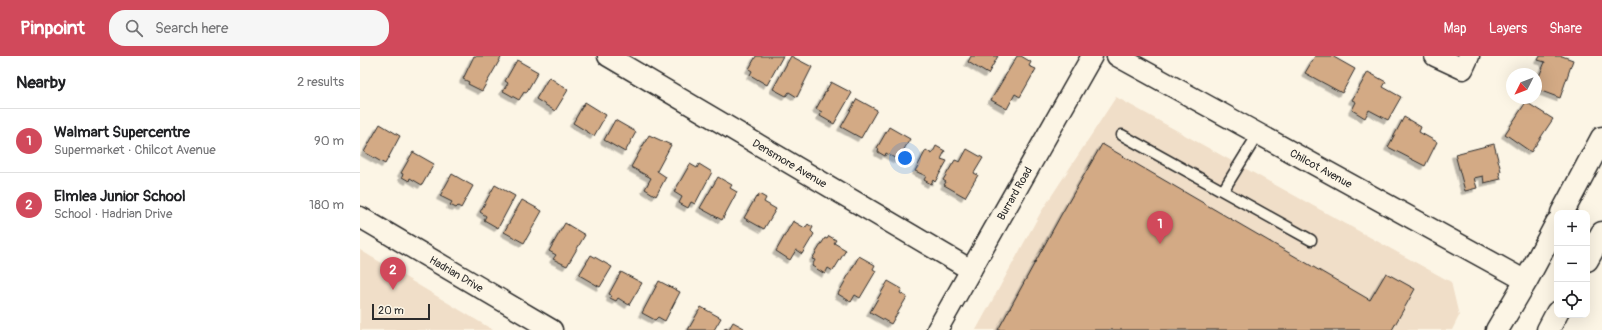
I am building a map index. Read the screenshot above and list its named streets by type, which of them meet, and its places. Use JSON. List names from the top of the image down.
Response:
{
  "streets": {
    "street": [
      "Densmore Avenue",
      "Chilcot Avenue",
      "Burrard Road",
      "Hadrian Drive"
    ]
  },
  "crossings": [
    ["Densmore Avenue", "Burrard Road"]
  ],
  "scale_bar": "20 m",
  "north": "bottom left",
  "page": {
    "header": "Pinpoint",
    "search": "Search here",
    "nav": ["Map", "Layers", "Share"],
    "heading": ["Nearby", "2 results"],
    "list": [
      {
        "mark": "1",
        "name": "Walmart Supercentre",
        "note": "Supermarket · Chilcot Avenue",
        "value": "90 m"
      },
      {
        "mark": "2",
        "name": "Elmlea Junior School",
        "note": "School · Hadrian Drive",
        "value": "180 m"
      }
    ],
    "map_buttons": ["+", "−"],
    "pins": ["1", "2"],
    "scale": "20 m"
  }
}
